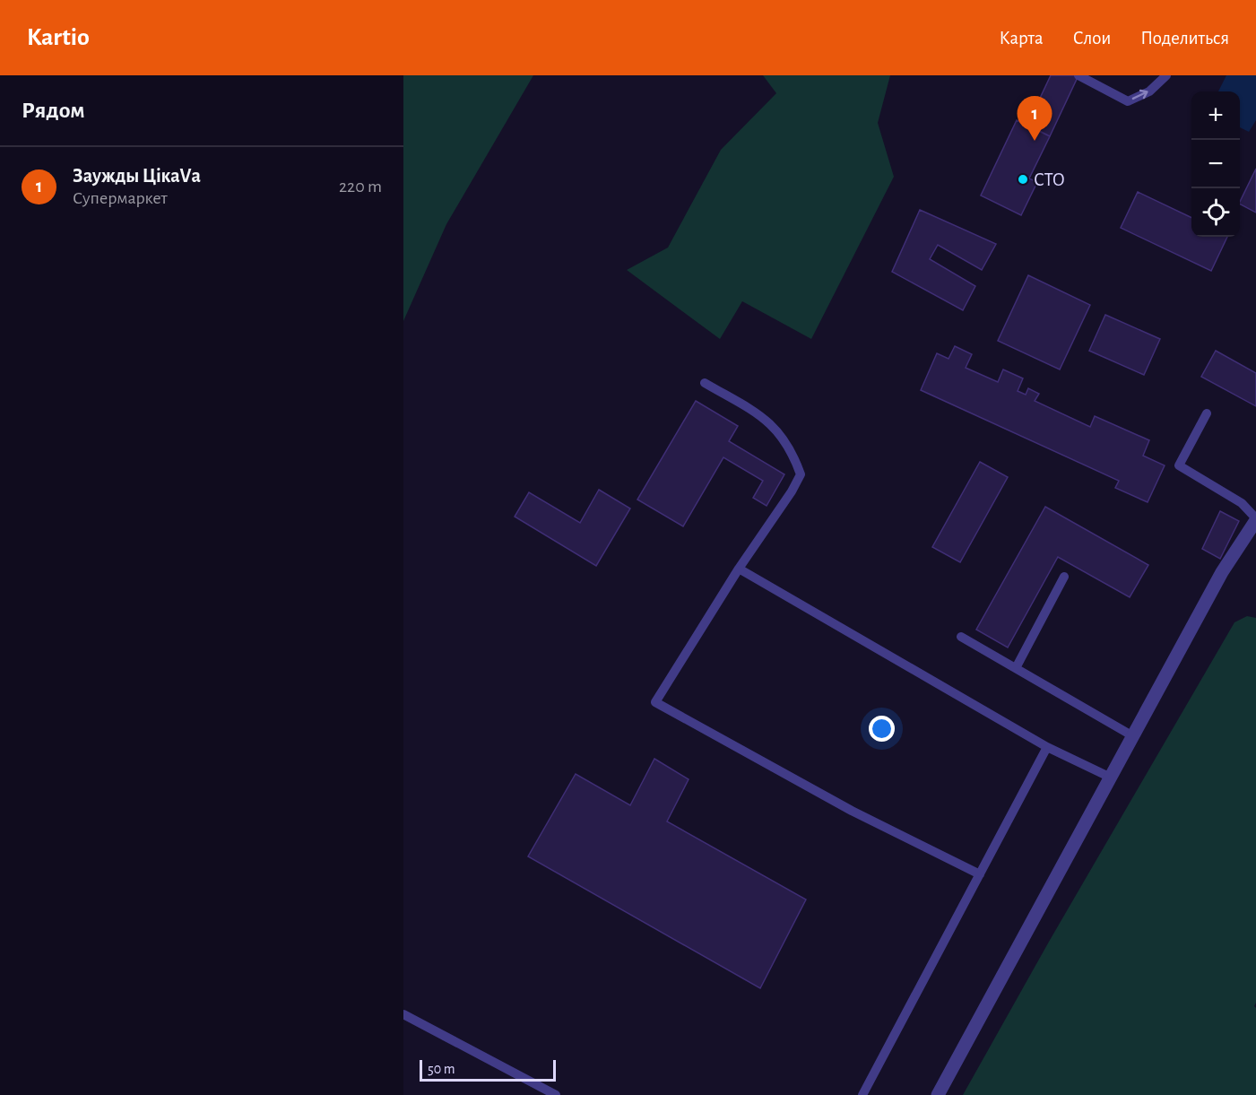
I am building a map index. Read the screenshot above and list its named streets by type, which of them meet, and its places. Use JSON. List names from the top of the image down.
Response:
{
  "places": ["СТО"],
  "scale_bar": "50 m",
  "page": {
    "header": "Kartio",
    "nav": ["Карта", "Слои", "Поделиться"],
    "heading": "Рядом",
    "map_buttons": ["+", "−"],
    "pins": "1",
    "list": [
      {
        "mark": "1",
        "name": "Заужды ЦікаVа",
        "note": "Супермаркет",
        "value": "220 m"
      }
    ],
    "scale": "50 m"
  }
}
